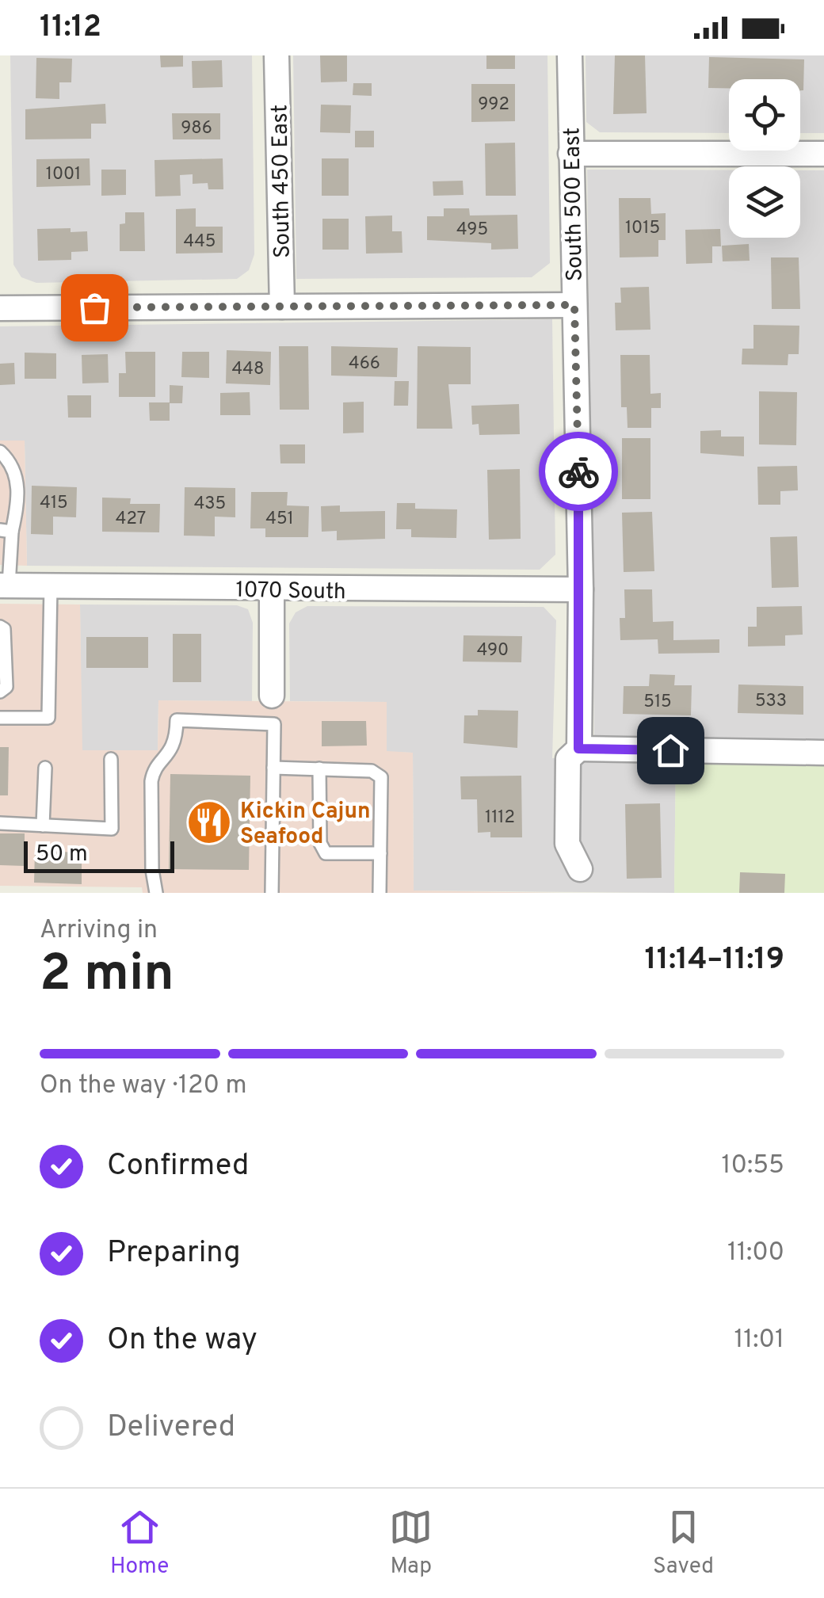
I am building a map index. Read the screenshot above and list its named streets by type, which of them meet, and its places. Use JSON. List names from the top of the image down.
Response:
{
  "streets": {
    "street": ["South 450 East", "South 500 East", "1070 South"]
  },
  "crossings": [
    ["South 500 East", "1070 South"]
  ],
  "places": {
    "restaurant": ["Kickin Cajun Seafood"]
  },
  "house_numbers": [
    "992",
    "986",
    "1001",
    "1015",
    "495",
    "445",
    "466",
    "448",
    "415",
    "435",
    "427",
    "451",
    "490",
    "533",
    "515",
    "1112"
  ],
  "scale_bar": "50 m",
  "page": {
    "status": "11:12",
    "scale": "50 m",
    "heading": ["2 min", "Arriving in", "11:14–11:19"],
    "bar": "On the way · 120 m",
    "list": [
      ["Confirmed", "10:55"],
      ["Preparing", "11:00"],
      ["On the way", "11:01"],
      "Delivered"
    ],
    "tabs": ["Home", "Map", "Saved"]
  }
}
